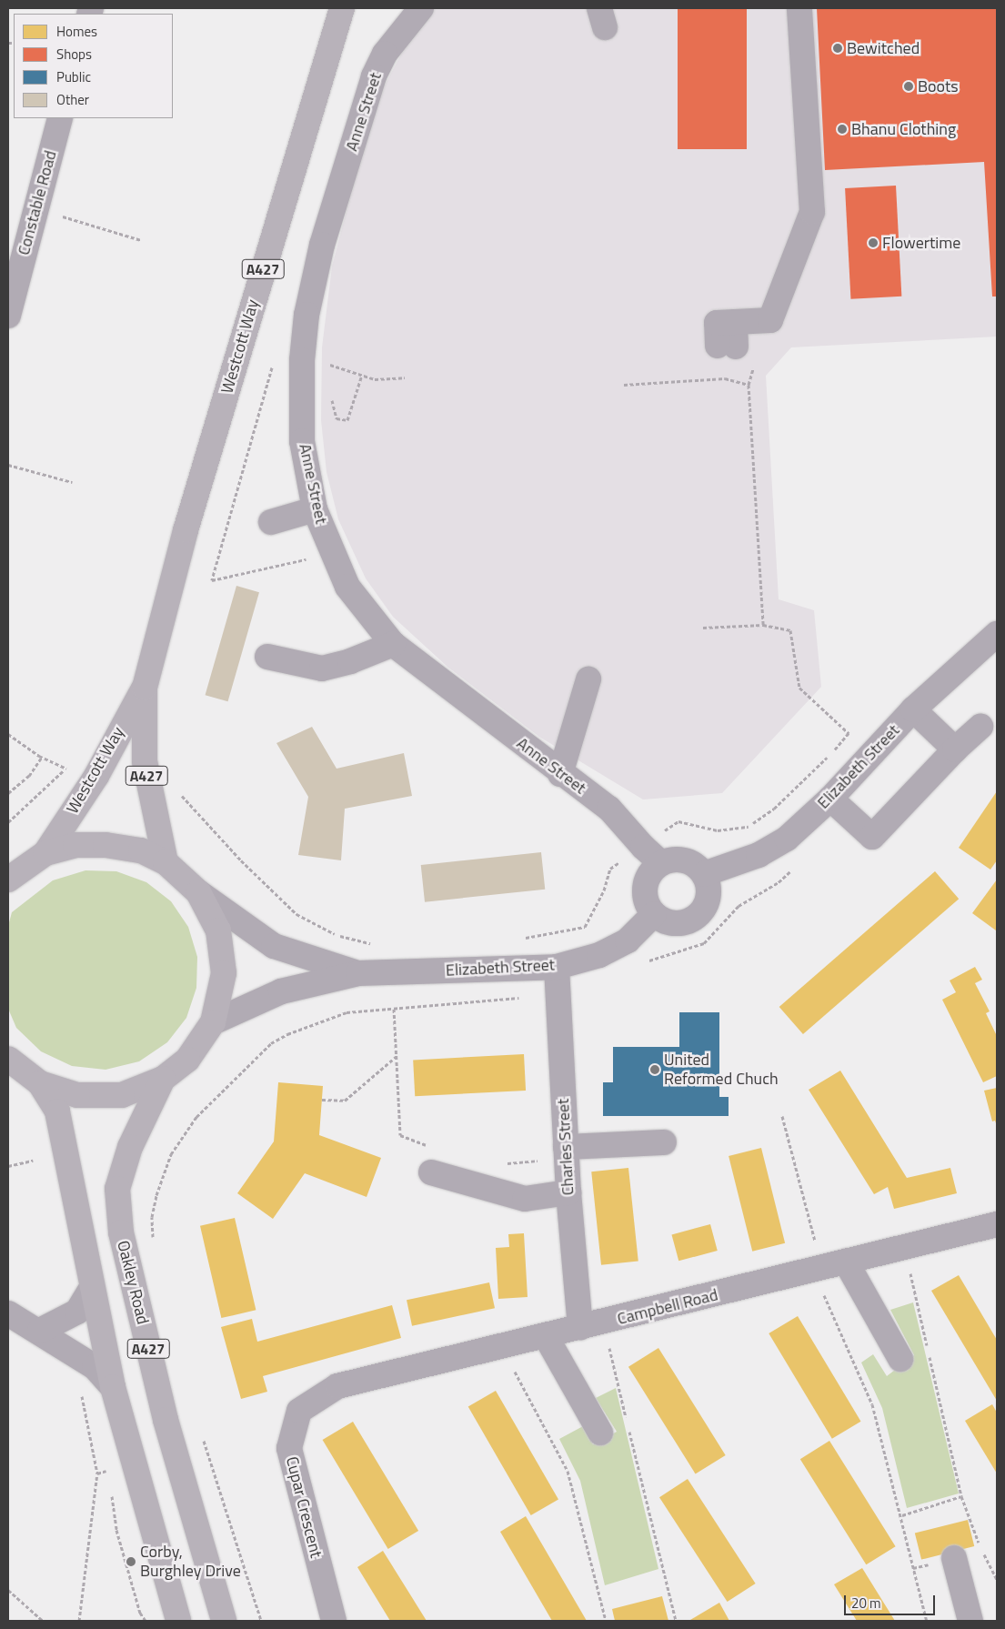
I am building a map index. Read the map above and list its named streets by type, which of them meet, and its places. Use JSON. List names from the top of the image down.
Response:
{
  "streets": {
    "highway": ["A427", "Westcott Way", "Oakley Road"],
    "street": [
      "Anne Street",
      "Constable Road",
      "Elizabeth Street",
      "Charles Street",
      "Campbell Road",
      "Cupar Crescent"
    ]
  },
  "crossings": [
    ["Anne Street", "Elizabeth Street"],
    ["Elizabeth Street", "Charles Street"],
    ["Charles Street", "Campbell Road"],
    ["Campbell Road", "Cupar Crescent"]
  ],
  "places": [
    "Bewitched",
    "Boots",
    "Bhanu Clothing",
    "Flowertime",
    "United Reformed Chuch",
    "Corby, Burghley Drive"
  ],
  "legend": [
    "Homes",
    "Shops",
    "Public",
    "Other"
  ],
  "scale_bar": "20 m"
}
